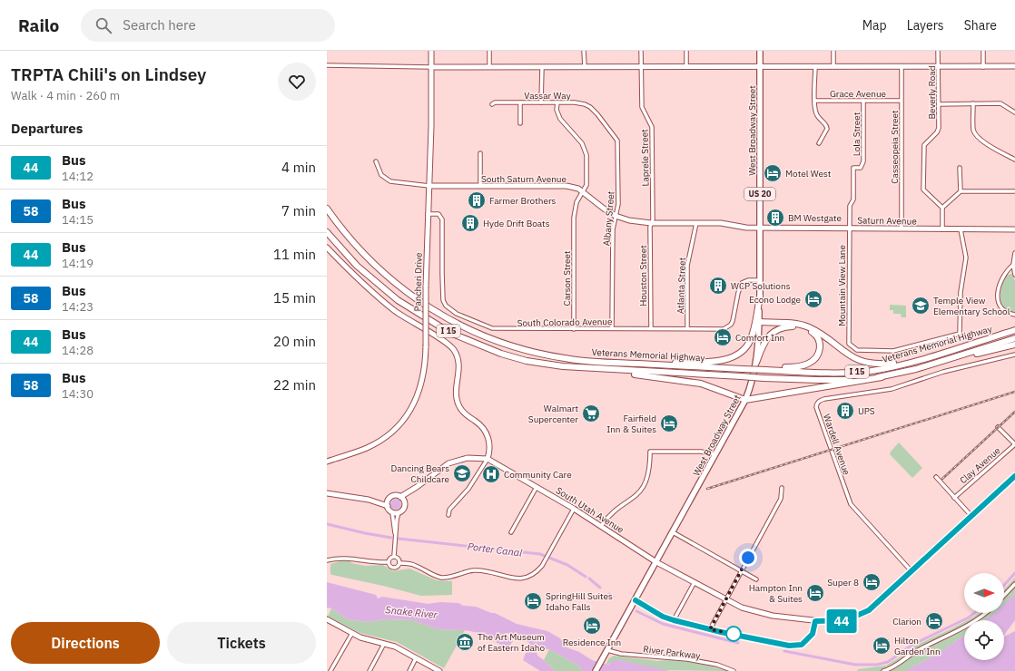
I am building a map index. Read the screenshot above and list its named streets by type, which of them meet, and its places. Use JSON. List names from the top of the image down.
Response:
{
  "streets": {
    "highway": ["I 15", "Veterans Memorial Highway"],
    "main road": [
      "West Broadway Street",
      "South Saturn Avenue",
      "US 20",
      "Saturn Avenue",
      "Pancheri Drive",
      "South Utah Avenue"
    ],
    "street": [
      "Beverly Road",
      "Grace Avenue",
      "Vassar Way",
      "Lola Street",
      "Casseopeia Street",
      "Laprele Street",
      "Albany Street",
      "Houston Street",
      "Carson Street",
      "Atlanta Street",
      "Mountain View Lane",
      "South Colorado Avenue",
      "Wardell Avenue",
      "Clay Avenue",
      "River Parkway"
    ]
  },
  "crossings": [
    ["Grace Avenue", "Lola Street"],
    ["Grace Avenue", "Casseopeia Street"],
    ["Vassar Way", "Albany Street"],
    ["Vassar Way", "Carson Street"],
    ["West Broadway Street", "South Saturn Avenue"],
    ["West Broadway Street", "Saturn Avenue"],
    ["West Broadway Street", "South Colorado Avenue"],
    ["West Broadway Street", "South Utah Avenue"],
    ["West Broadway Street", "River Parkway"],
    ["Lola Street", "Mountain View Lane"],
    ["Casseopeia Street", "Saturn Avenue"],
    ["Laprele Street", "South Saturn Avenue"],
    ["Laprele Street", "Houston Street"],
    ["South Saturn Avenue", "Albany Street"],
    ["South Saturn Avenue", "Saturn Avenue"],
    ["South Saturn Avenue", "Houston Street"],
    ["South Saturn Avenue", "Carson Street"],
    ["South Saturn Avenue", "Pancheri Drive"],
    ["South Saturn Avenue", "Atlanta Street"],
    ["Albany Street", "South Colorado Avenue"],
    ["Saturn Avenue", "Mountain View Lane"],
    ["Houston Street", "South Colorado Avenue"],
    ["Carson Street", "South Colorado Avenue"],
    ["Pancheri Drive", "South Colorado Avenue"],
    ["Atlanta Street", "South Colorado Avenue"],
    ["Wardell Avenue", "South Utah Avenue"]
  ],
  "water": ["Porter Canal", "Snake River"],
  "places": {
    "hotel": [
      "Motel West",
      "Econo Lodge",
      "Comfort Inn",
      "Fairfield Inn & Suites",
      "Super 8",
      "Hampton Inn & Suites",
      "SpringHill Suites Idaho Falls",
      "Clarion",
      "Residence Inn",
      "Hilton Garden Inn"
    ],
    "building": [
      "Farmer Brothers",
      "BM Westgate",
      "Hyde Drift Boats",
      "WCP Solutions",
      "UPS"
    ],
    "school or university": ["Temple View Elementary School", "Dancing Bears Childcare"],
    "supermarket": ["Walmart Supercenter"],
    "hospital": ["Community Care"],
    "museum": ["The Art Museum of Eastern Idaho"]
  },
  "lines": ["bus line 44"],
  "north": "right",
  "page": {
    "header": "Railo",
    "search": "Search here",
    "nav": ["Map", "Layers", "Share"],
    "heading": [
      ["TRPTA Chili's on Lindsey", "Walk · 4 min · 260 m"],
      "Departures"
    ],
    "on_map": "44",
    "list": [
      {
        "mark": "44",
        "name": "Bus",
        "note": "14:12",
        "value": "4 min"
      },
      {
        "mark": "58",
        "name": "Bus",
        "note": "14:15",
        "value": "7 min"
      },
      {
        "mark": "44",
        "name": "Bus",
        "note": "14:19",
        "value": "11 min"
      },
      {
        "mark": "58",
        "name": "Bus",
        "note": "14:23",
        "value": "15 min"
      },
      {
        "mark": "44",
        "name": "Bus",
        "note": "14:28",
        "value": "20 min"
      },
      {
        "mark": "58",
        "name": "Bus",
        "note": "14:30",
        "value": "22 min"
      }
    ],
    "buttons": ["Directions", "Tickets"]
  }
}
